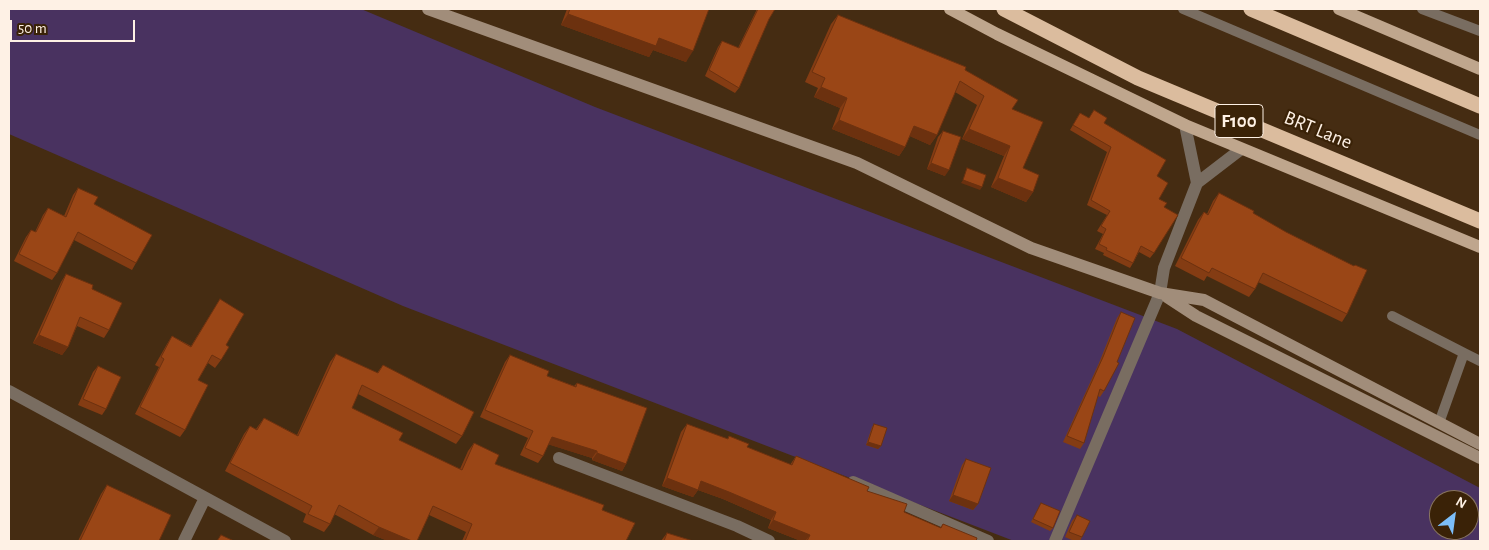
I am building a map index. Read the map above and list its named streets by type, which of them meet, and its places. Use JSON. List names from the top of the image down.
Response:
{
  "streets": {
    "highway": ["F100"],
    "lane": ["BRT Lane"]
  },
  "scale_bar": "50 m",
  "north": "top right"
}
